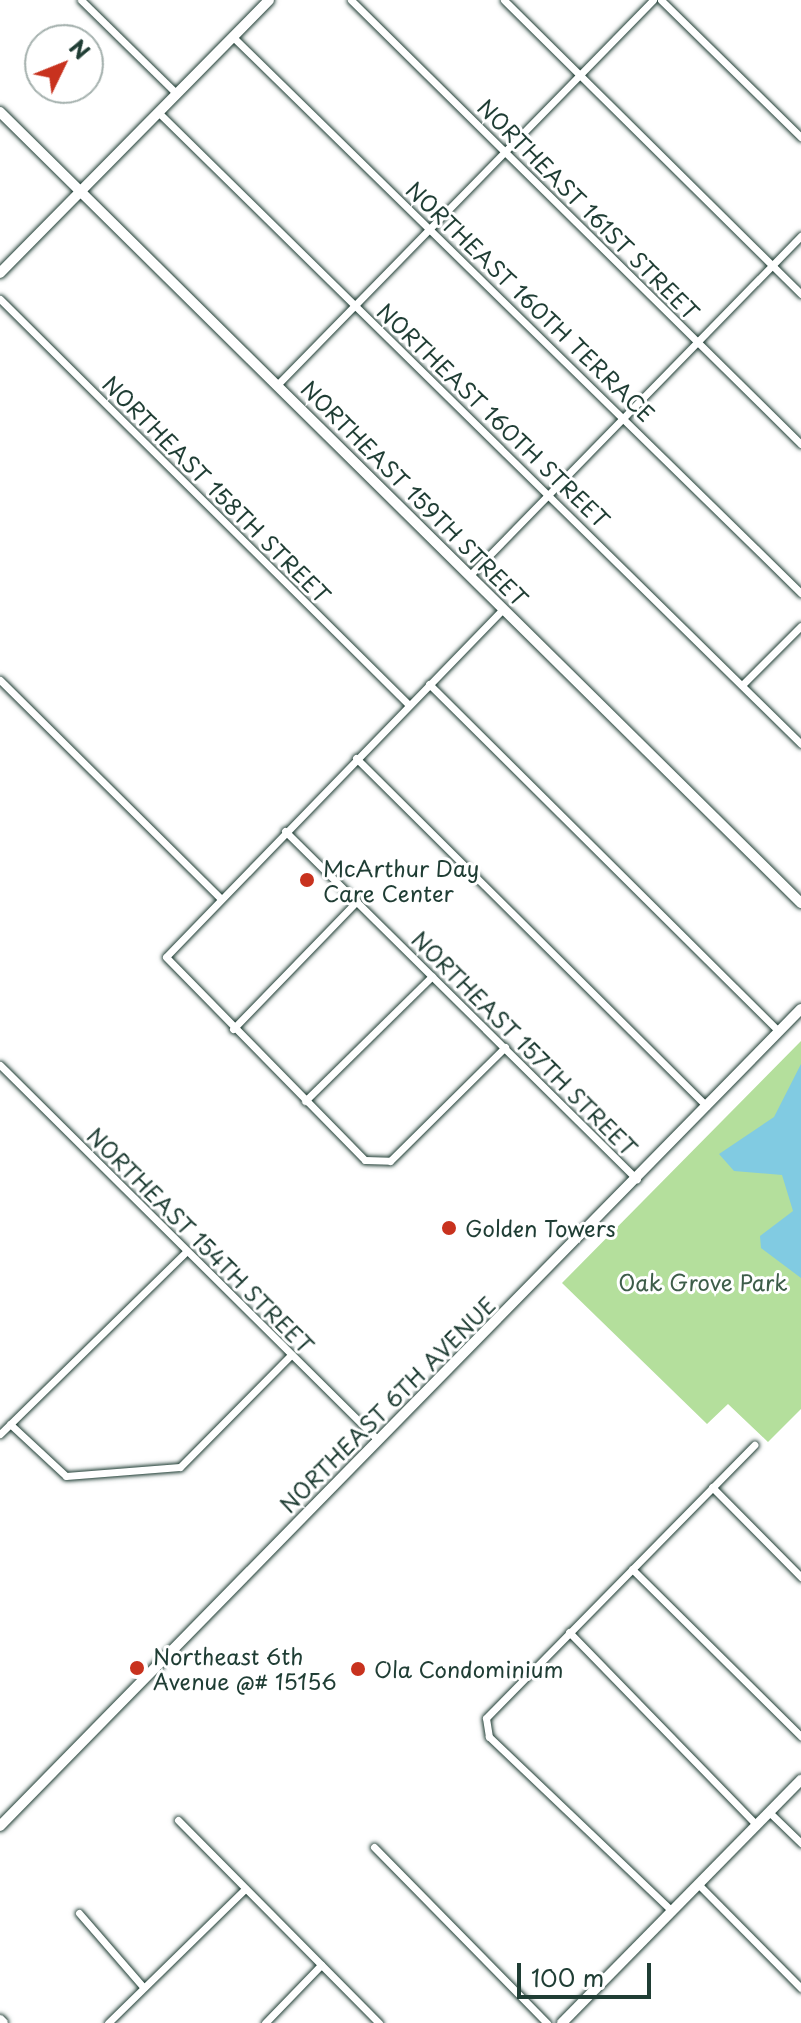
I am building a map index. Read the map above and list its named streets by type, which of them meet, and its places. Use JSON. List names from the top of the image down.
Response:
{
  "streets": {
    "street": [
      "NORTHEAST 161ST STREET",
      "NORTHEAST 160TH TERRACE",
      "NORTHEAST 160TH STREET",
      "NORTHEAST 158TH STREET",
      "NORTHEAST 159TH STREET",
      "NORTHEAST 157TH STREET",
      "NORTHEAST 154TH STREET",
      "NORTHEAST 6TH AVENUE"
    ]
  },
  "crossings": [
    ["NORTHEAST 157TH STREET", "NORTHEAST 6TH AVENUE"],
    ["NORTHEAST 154TH STREET", "NORTHEAST 6TH AVENUE"]
  ],
  "parks": ["Oak Grove Park"],
  "places": [
    "McArthur Day Care Center",
    "Golden Towers",
    "Northeast 6th Avenue @# 15156",
    "Ola Condominium"
  ],
  "scale_bar": "100 m",
  "north": "top right"
}
